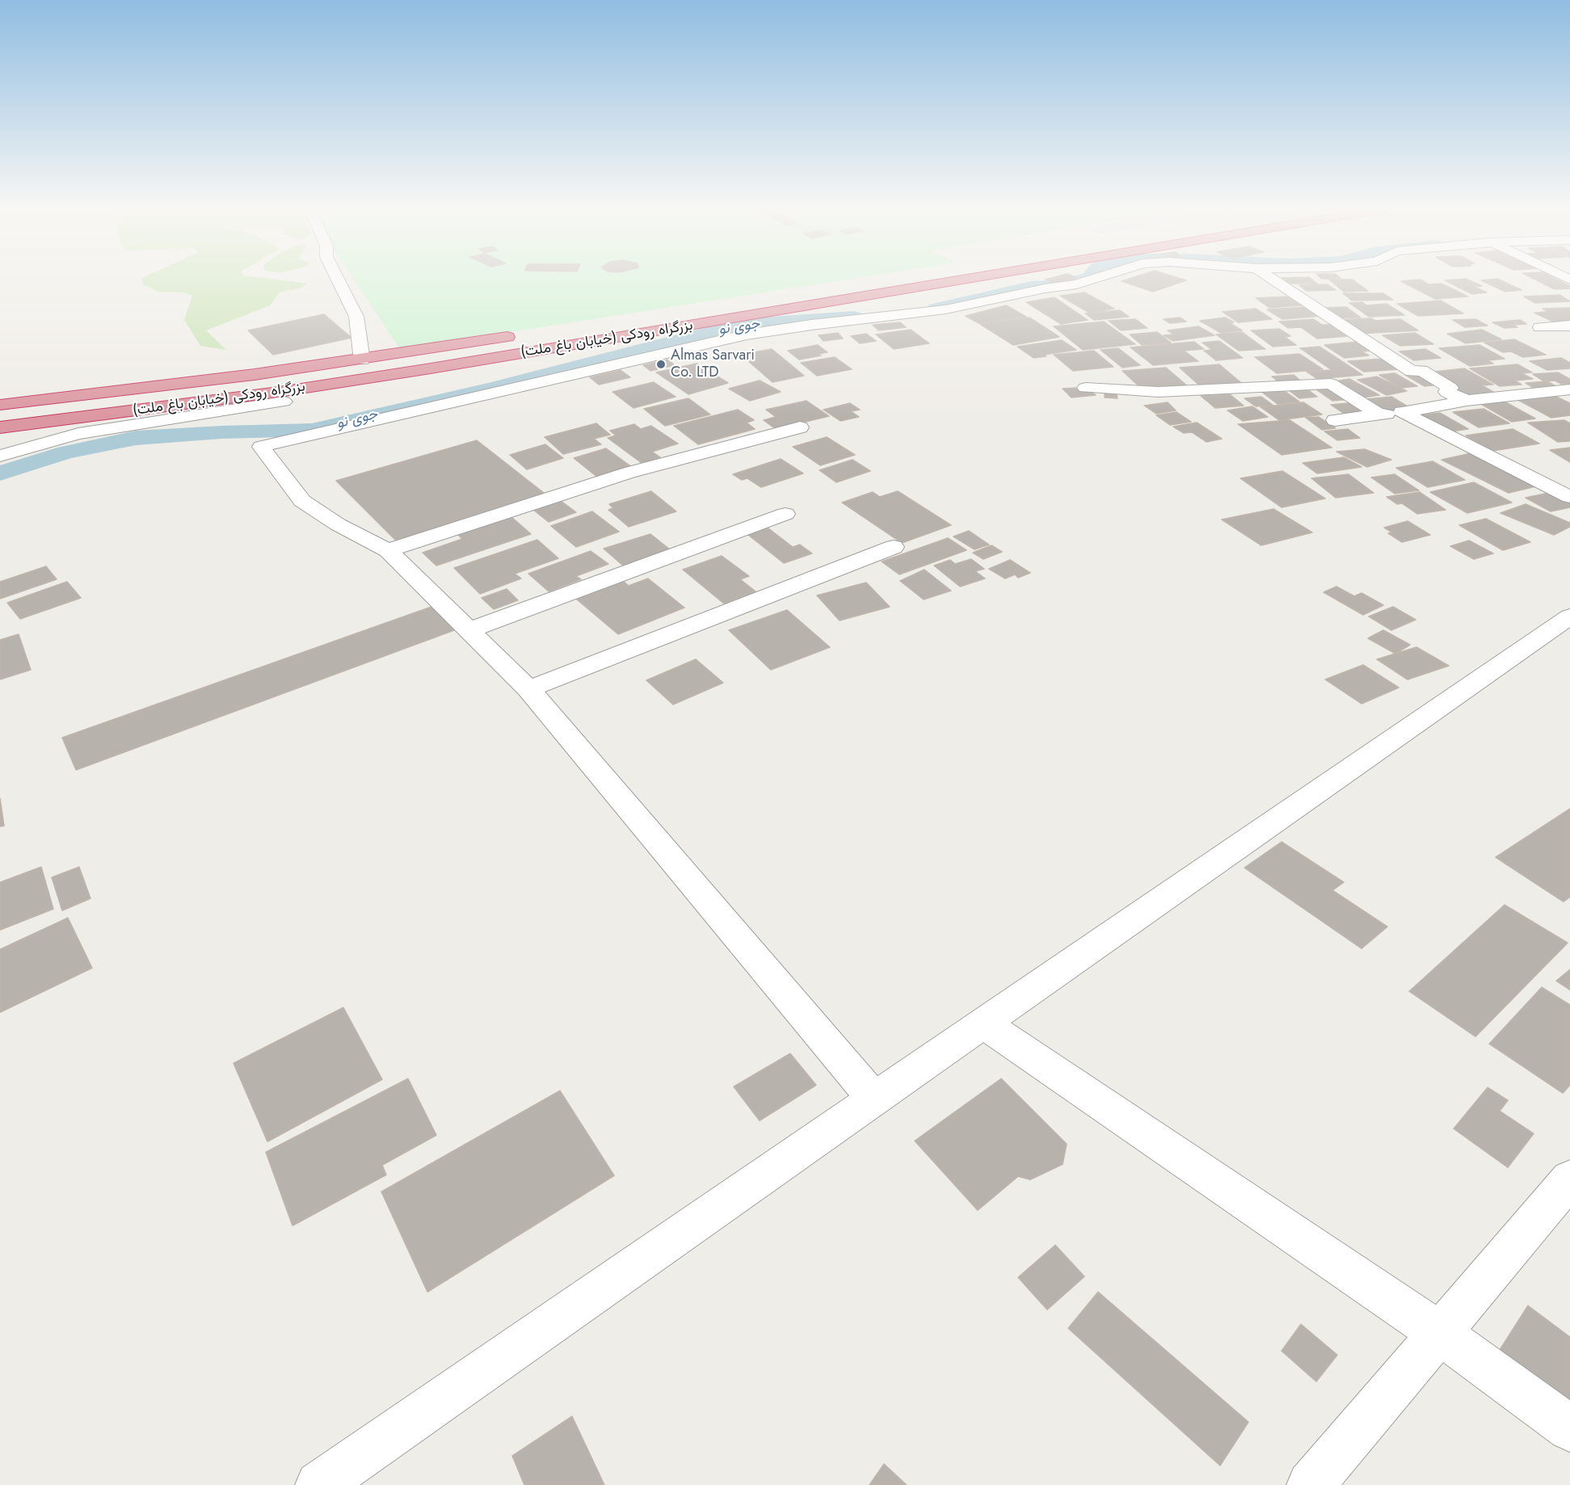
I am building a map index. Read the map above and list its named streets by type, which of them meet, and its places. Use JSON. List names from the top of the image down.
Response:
{
  "streets": {
    "highway": ["بزرگراه رودکی (خیابان باغ ملت)"]
  },
  "water": ["جوی نو"],
  "places": ["Almas Sarvari Co. LTD"]
}
